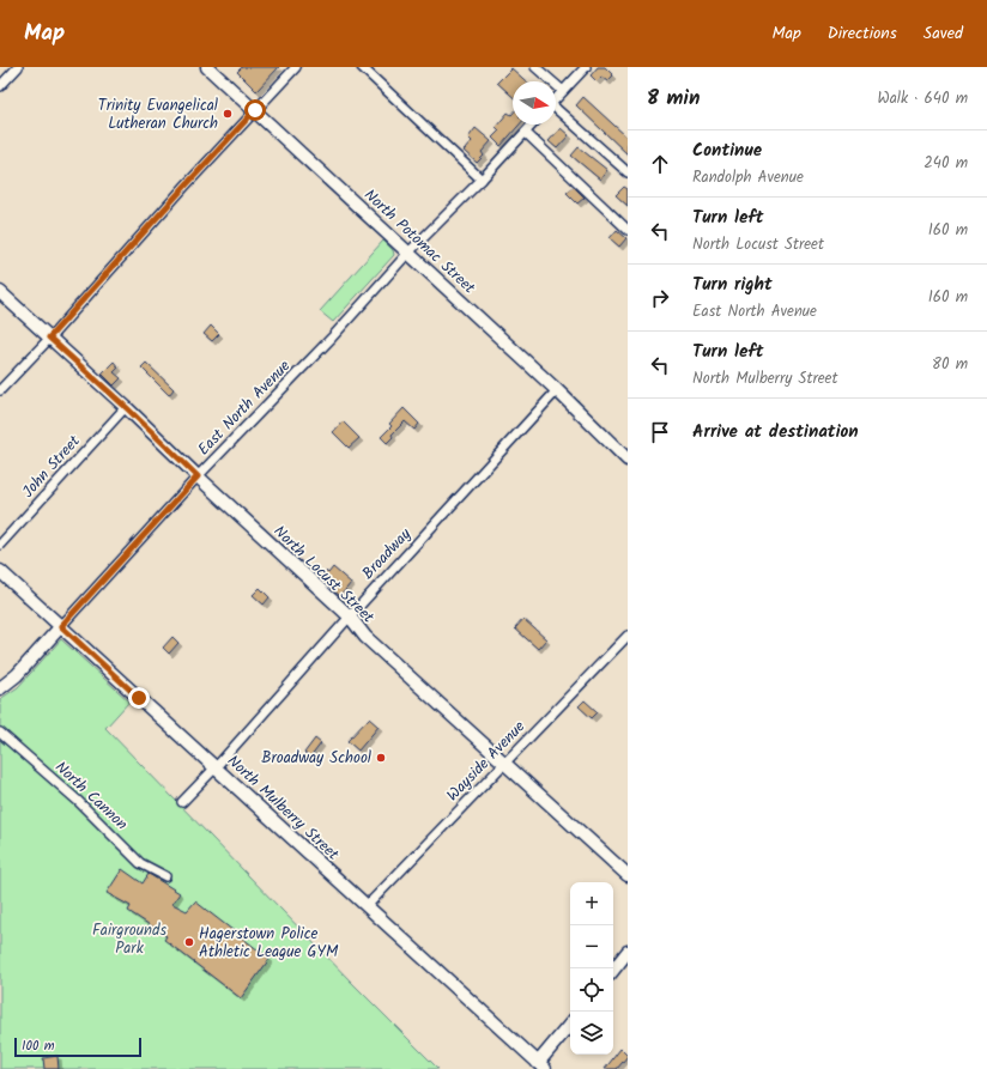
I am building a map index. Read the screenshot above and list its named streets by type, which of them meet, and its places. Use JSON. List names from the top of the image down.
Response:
{
  "streets": {
    "main road": ["North Potomac Street", "North Locust Street", "North Mulberry Street"],
    "street": [
      "East North Avenue",
      "John Street",
      "Broadway",
      "Wayside Avenue",
      "North Cannon"
    ]
  },
  "crossings": [
    ["North Potomac Street", "East North Avenue"],
    ["North Potomac Street", "Broadway"],
    ["East North Avenue", "North Locust Street"],
    ["East North Avenue", "North Mulberry Street"],
    ["John Street", "North Locust Street"],
    ["Broadway", "North Locust Street"],
    ["Broadway", "North Mulberry Street"],
    ["North Locust Street", "Wayside Avenue"],
    ["Wayside Avenue", "North Mulberry Street"]
  ],
  "parks": ["Fairgrounds Park"],
  "places": ["Trinity Evangelical Lutheran Church", "Broadway School", "Hagerstown Police Athletic League GYM"],
  "scale_bar": "100 m",
  "north": "right",
  "page": {
    "header": "Map",
    "nav": ["Map", "Directions", "Saved"],
    "heading": ["8 min", "Walk · 640 m"],
    "list": [
      ["Continue", "Randolph Avenue", "240 m"],
      ["Turn left", "North Locust Street", "160 m"],
      ["Turn right", "East North Avenue", "160 m"],
      ["Turn left", "North Mulberry Street", "80 m"],
      "Arrive at destination"
    ],
    "map_buttons": ["+", "−"],
    "scale": "100 m"
  }
}
